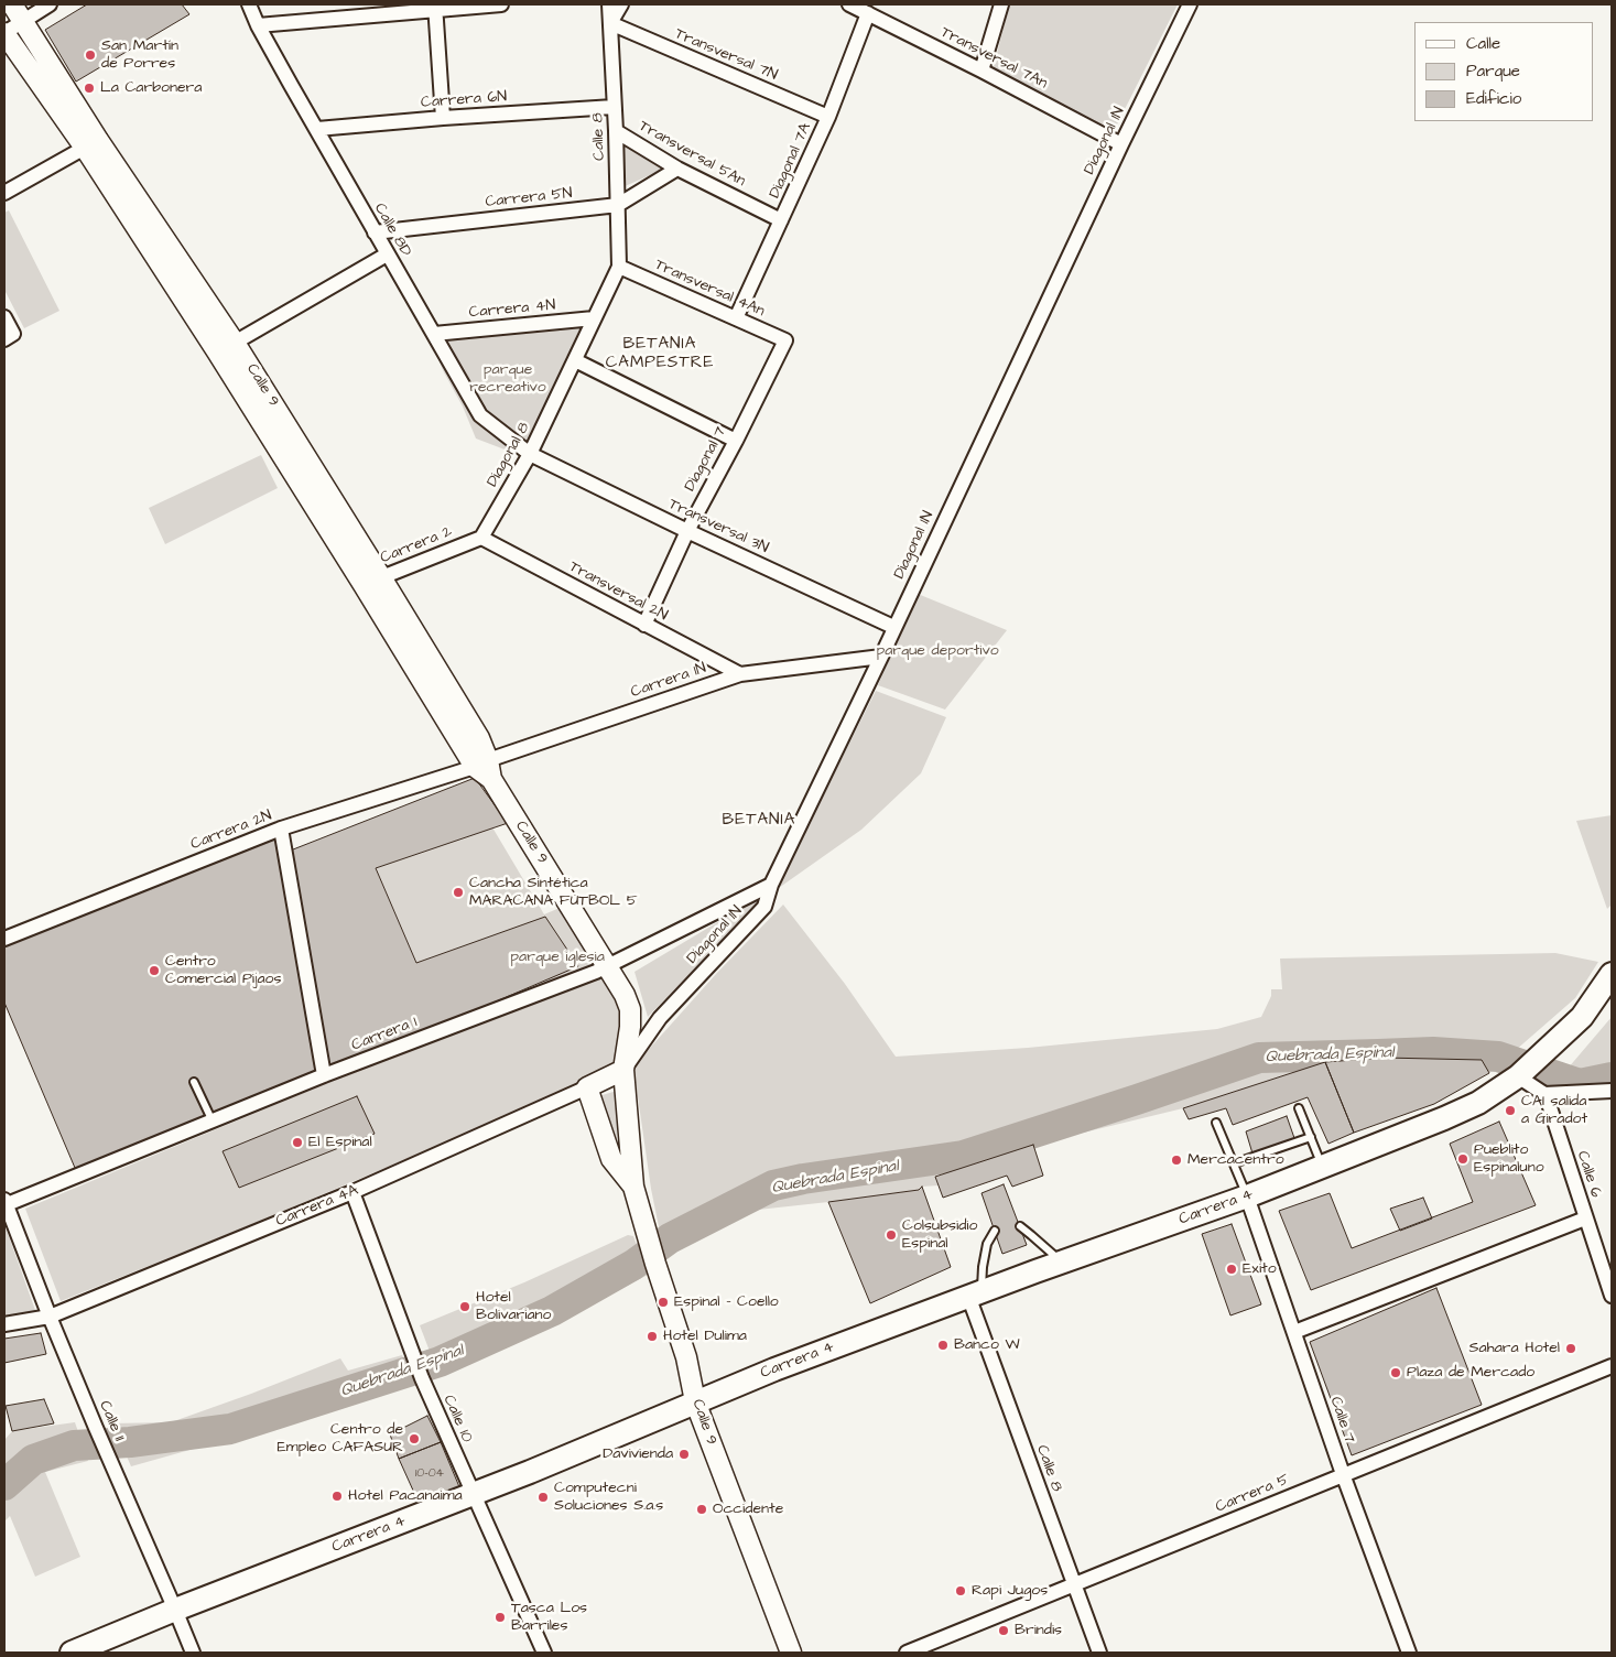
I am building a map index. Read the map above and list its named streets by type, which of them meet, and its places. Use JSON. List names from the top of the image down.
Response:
{
  "streets": {
    "main road": ["Carrera 4"],
    "street": [
      "Transversal 7N",
      "Transversal 7An",
      "Carrera 6N",
      "Calle 8",
      "Diagonal 1N",
      "Transversal 5An",
      "Diagonal 7A",
      "Carrera 5N",
      "Calle 8D",
      "Transversal 4An",
      "Carrera 4N",
      "Calle 9",
      "Diagonal 8",
      "Diagonal 7",
      "Transversal 3N",
      "Carrera 2",
      "Transversal 2N",
      "Carrera 1N",
      "Carrera 2N",
      "Carrera 1",
      "Calle 6",
      "Carrera 4A",
      "Calle 10",
      "Calle 7",
      "Calle 11",
      "Carrera 5"
    ]
  },
  "crossings": [
    ["Transversal 7N", "Calle 8"],
    ["Transversal 7N", "Diagonal 7A"],
    ["Transversal 7An", "Diagonal 1N"],
    ["Transversal 7An", "Diagonal 7A"],
    ["Carrera 6N", "Calle 8"],
    ["Carrera 6N", "Calle 8D"],
    ["Calle 8", "Transversal 5An"],
    ["Calle 8", "Carrera 5N"],
    ["Calle 8", "Transversal 4An"],
    ["Calle 8", "Diagonal 8"],
    ["Calle 8", "Carrera 4"],
    ["Calle 8", "Carrera 5"],
    ["Diagonal 1N", "Calle 9"],
    ["Diagonal 1N", "Transversal 3N"],
    ["Diagonal 1N", "Carrera 1N"],
    ["Diagonal 1N", "Carrera 1"],
    ["Diagonal 1N", "Carrera 4A"],
    ["Transversal 5An", "Diagonal 7A"],
    ["Transversal 5An", "Carrera 5N"],
    ["Diagonal 7A", "Transversal 4An"],
    ["Carrera 5N", "Calle 8D"],
    ["Calle 8D", "Carrera 4N"],
    ["Calle 8D", "Diagonal 8"],
    ["Calle 8D", "Transversal 3N"],
    ["Transversal 4An", "Diagonal 8"],
    ["Transversal 4An", "Diagonal 7"],
    ["Carrera 4N", "Diagonal 8"],
    ["Calle 9", "Carrera 2"],
    ["Calle 9", "Carrera 1N"],
    ["Calle 9", "Carrera 2N"],
    ["Calle 9", "Carrera 1"],
    ["Calle 9", "Carrera 4A"],
    ["Calle 9", "Carrera 4"],
    ["Diagonal 8", "Transversal 3N"],
    ["Diagonal 8", "Carrera 2"],
    ["Diagonal 8", "Transversal 2N"],
    ["Diagonal 7", "Transversal 3N"],
    ["Diagonal 7", "Transversal 2N"],
    ["Carrera 2", "Transversal 2N"],
    ["Transversal 2N", "Carrera 1N"],
    ["Carrera 1N", "Carrera 2N"],
    ["Carrera 1", "Calle 11"],
    ["Carrera 4A", "Calle 10"],
    ["Carrera 4A", "Calle 11"],
    ["Carrera 4", "Calle 10"],
    ["Carrera 4", "Calle 7"],
    ["Carrera 4", "Calle 11"],
    ["Calle 7", "Carrera 5"]
  ],
  "districts": ["BETANIA CAMPESTRE", "BETANIA"],
  "water": ["Quebrada Espinal"],
  "parks": ["parque recreativo", "parque deportivo", "parque iglesia"],
  "places": [
    "San Martín de Porres",
    "La Carbonera",
    "Cancha Sintética MARACANA FÚTBOL 5",
    "Centro Comercial Pijaos",
    "CAI salida a Giradot",
    "El Espinal",
    "Pueblito Espinaluno",
    "Mercacentro",
    "Colsubsidio Espinal",
    "Exito",
    "Espinal - Coello",
    "Hotel Bolivariano",
    "Hotel Dulima",
    "Banco W",
    "Sahara Hotel",
    "Plaza de Mercado",
    "Centro de Empleo CAFASUR",
    "Davivienda",
    "Hotel Pacanaima",
    "Computecni Soluciones S.a.s",
    "Occidente",
    "Rapi Jugos",
    "Tasca Los Barriles",
    "Brindis"
  ],
  "house_numbers": ["10-04"],
  "legend": ["Calle", "Parque", "Edificio"]
}
